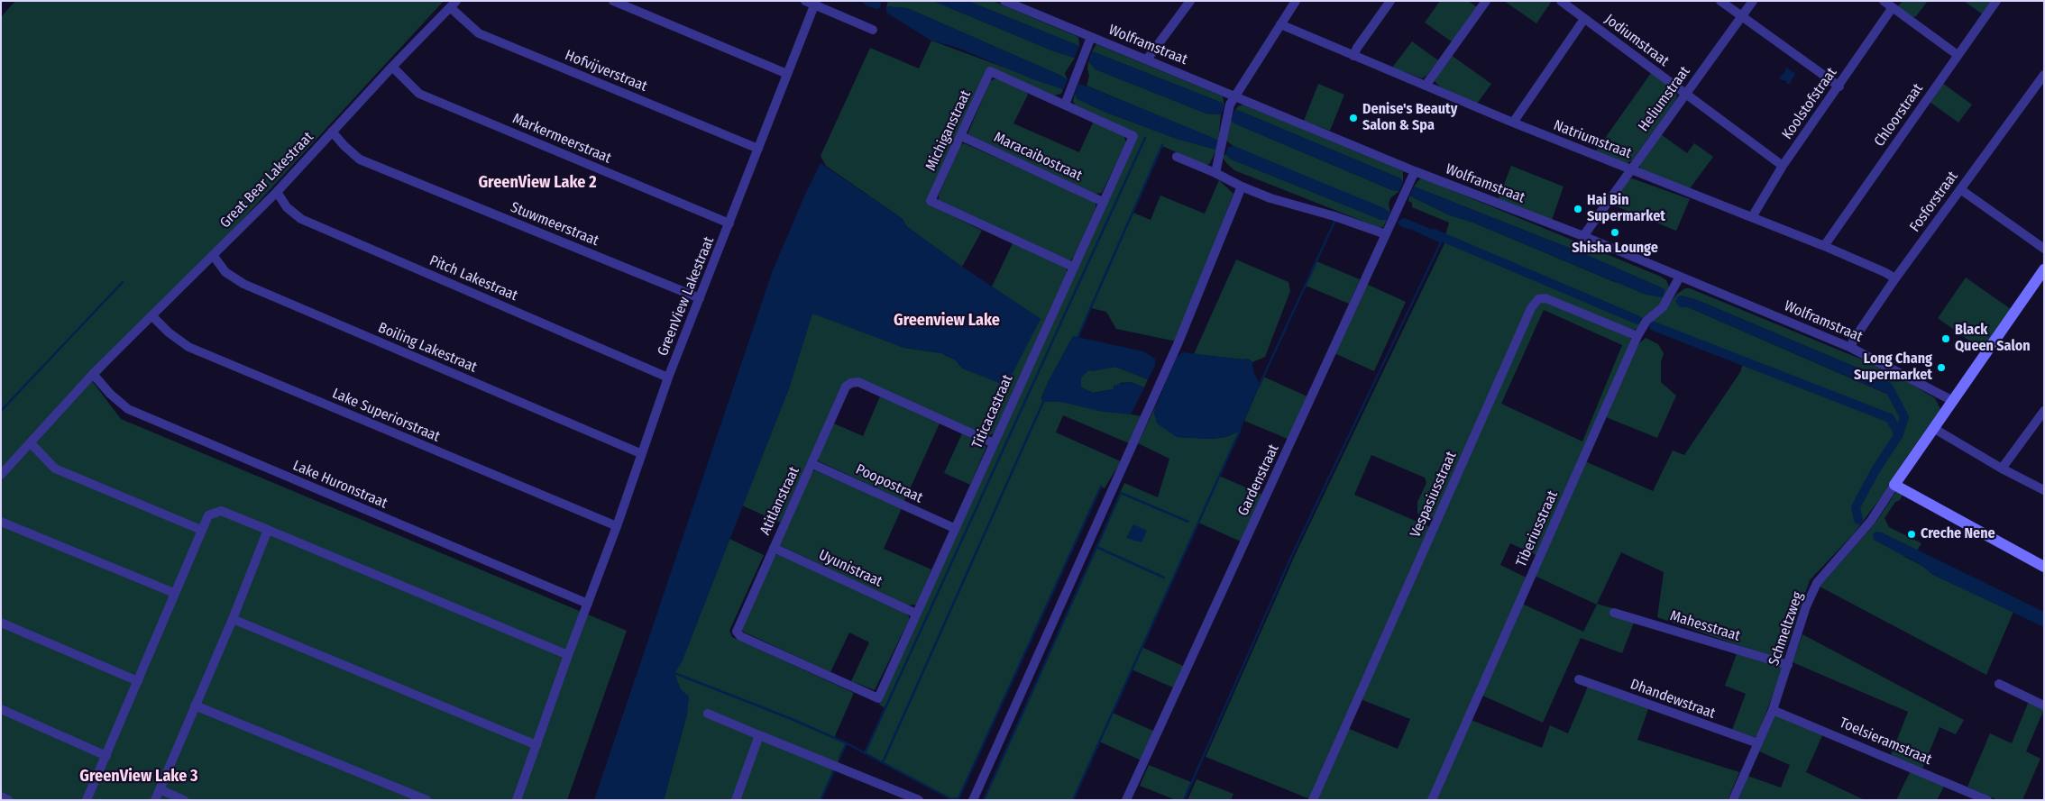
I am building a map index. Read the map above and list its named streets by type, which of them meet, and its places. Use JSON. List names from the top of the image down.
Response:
{
  "streets": {
    "street": [
      "Jodiumstraat",
      "Wolframstraat",
      "Hofvijverstraat",
      "Heliumstraat",
      "Koolstofstraat",
      "Chloorstraat",
      "Michiganstraat",
      "Markermeerstraat",
      "Natriumstraat",
      "Maracaibostraat",
      "Great Bear Lakestraat",
      "Fosforstraat",
      "Stuwmeerstraat",
      "Pitch Lakestraat",
      "GreenView Lakestraat",
      "Boiling Lakestraat",
      "Titicacastraat",
      "Lake Superiorstraat",
      "Gardenstraat",
      "Poopostraat",
      "Lake Huronstraat",
      "Vespasiusstraat",
      "Atitlanstraat",
      "Tiberiusstraat",
      "Uyunistraat",
      "Mahesstraat",
      "Schmeltzweg",
      "Dhandewstraat",
      "Toelsieramstraat"
    ]
  },
  "crossings": [
    ["Jodiumstraat", "Heliumstraat"],
    ["Jodiumstraat", "Koolstofstraat"],
    ["Wolframstraat", "Heliumstraat"],
    ["Wolframstraat", "Fosforstraat"],
    ["Wolframstraat", "Gardenstraat"],
    ["Wolframstraat", "Tiberiusstraat"],
    ["Hofvijverstraat", "Great Bear Lakestraat"],
    ["Hofvijverstraat", "GreenView Lakestraat"],
    ["Heliumstraat", "Natriumstraat"],
    ["Koolstofstraat", "Natriumstraat"],
    ["Chloorstraat", "Natriumstraat"],
    ["Michiganstraat", "Maracaibostraat"],
    ["Michiganstraat", "Titicacastraat"],
    ["Markermeerstraat", "Great Bear Lakestraat"],
    ["Markermeerstraat", "GreenView Lakestraat"],
    ["Natriumstraat", "Fosforstraat"],
    ["Maracaibostraat", "Titicacastraat"],
    ["Great Bear Lakestraat", "Stuwmeerstraat"],
    ["Great Bear Lakestraat", "Pitch Lakestraat"],
    ["Great Bear Lakestraat", "Boiling Lakestraat"],
    ["Great Bear Lakestraat", "Lake Superiorstraat"],
    ["Great Bear Lakestraat", "Lake Huronstraat"],
    ["Stuwmeerstraat", "GreenView Lakestraat"],
    ["Pitch Lakestraat", "GreenView Lakestraat"],
    ["GreenView Lakestraat", "Boiling Lakestraat"],
    ["GreenView Lakestraat", "Lake Superiorstraat"],
    ["GreenView Lakestraat", "Lake Huronstraat"],
    ["Titicacastraat", "Poopostraat"],
    ["Titicacastraat", "Atitlanstraat"],
    ["Titicacastraat", "Uyunistraat"],
    ["Poopostraat", "Atitlanstraat"],
    ["Vespasiusstraat", "Tiberiusstraat"],
    ["Atitlanstraat", "Uyunistraat"],
    ["Mahesstraat", "Schmeltzweg"],
    ["Schmeltzweg", "Dhandewstraat"],
    ["Schmeltzweg", "Toelsieramstraat"]
  ],
  "districts": ["GreenView Lake 2", "Greenview Lake", "GreenView Lake 3"],
  "places": [
    "Denise's Beauty Salon & Spa",
    "Hai Bin Supermarket",
    "Shisha Lounge",
    "Black Queen Salon",
    "Long Chang Supermarket",
    "Creche Nene"
  ]
}
